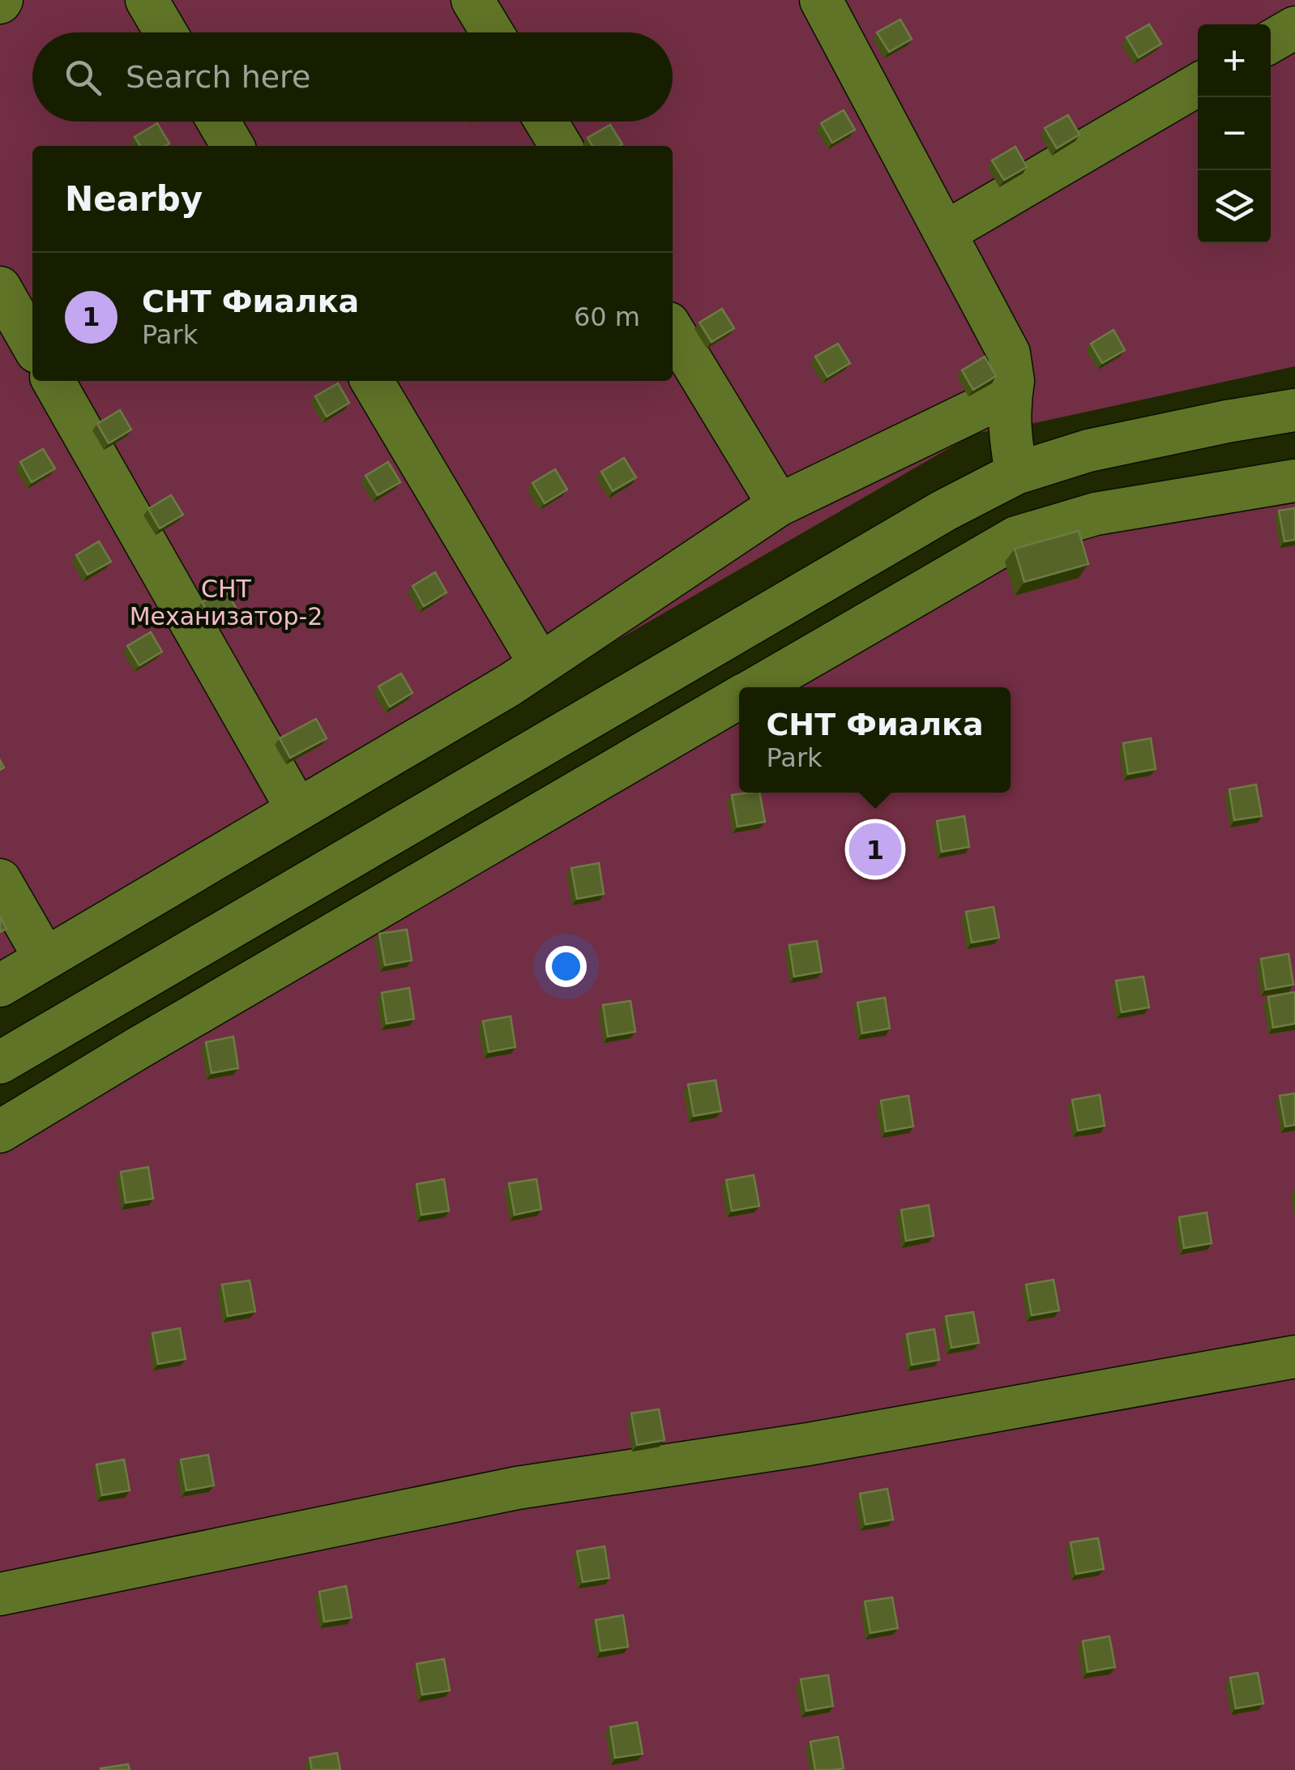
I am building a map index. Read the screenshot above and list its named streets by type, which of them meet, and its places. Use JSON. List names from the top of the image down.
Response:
{
  "parks": ["СНТ Механизатор-2"],
  "page": {
    "map_buttons": ["+", "−"],
    "search": "Search here",
    "heading": "Nearby",
    "list": [
      {
        "mark": "1",
        "name": "СНТ Фиалка",
        "note": "Park",
        "value": "60 m"
      }
    ],
    "popup": ["СНТ Фиалка", "Park"],
    "pins": "1"
  }
}
